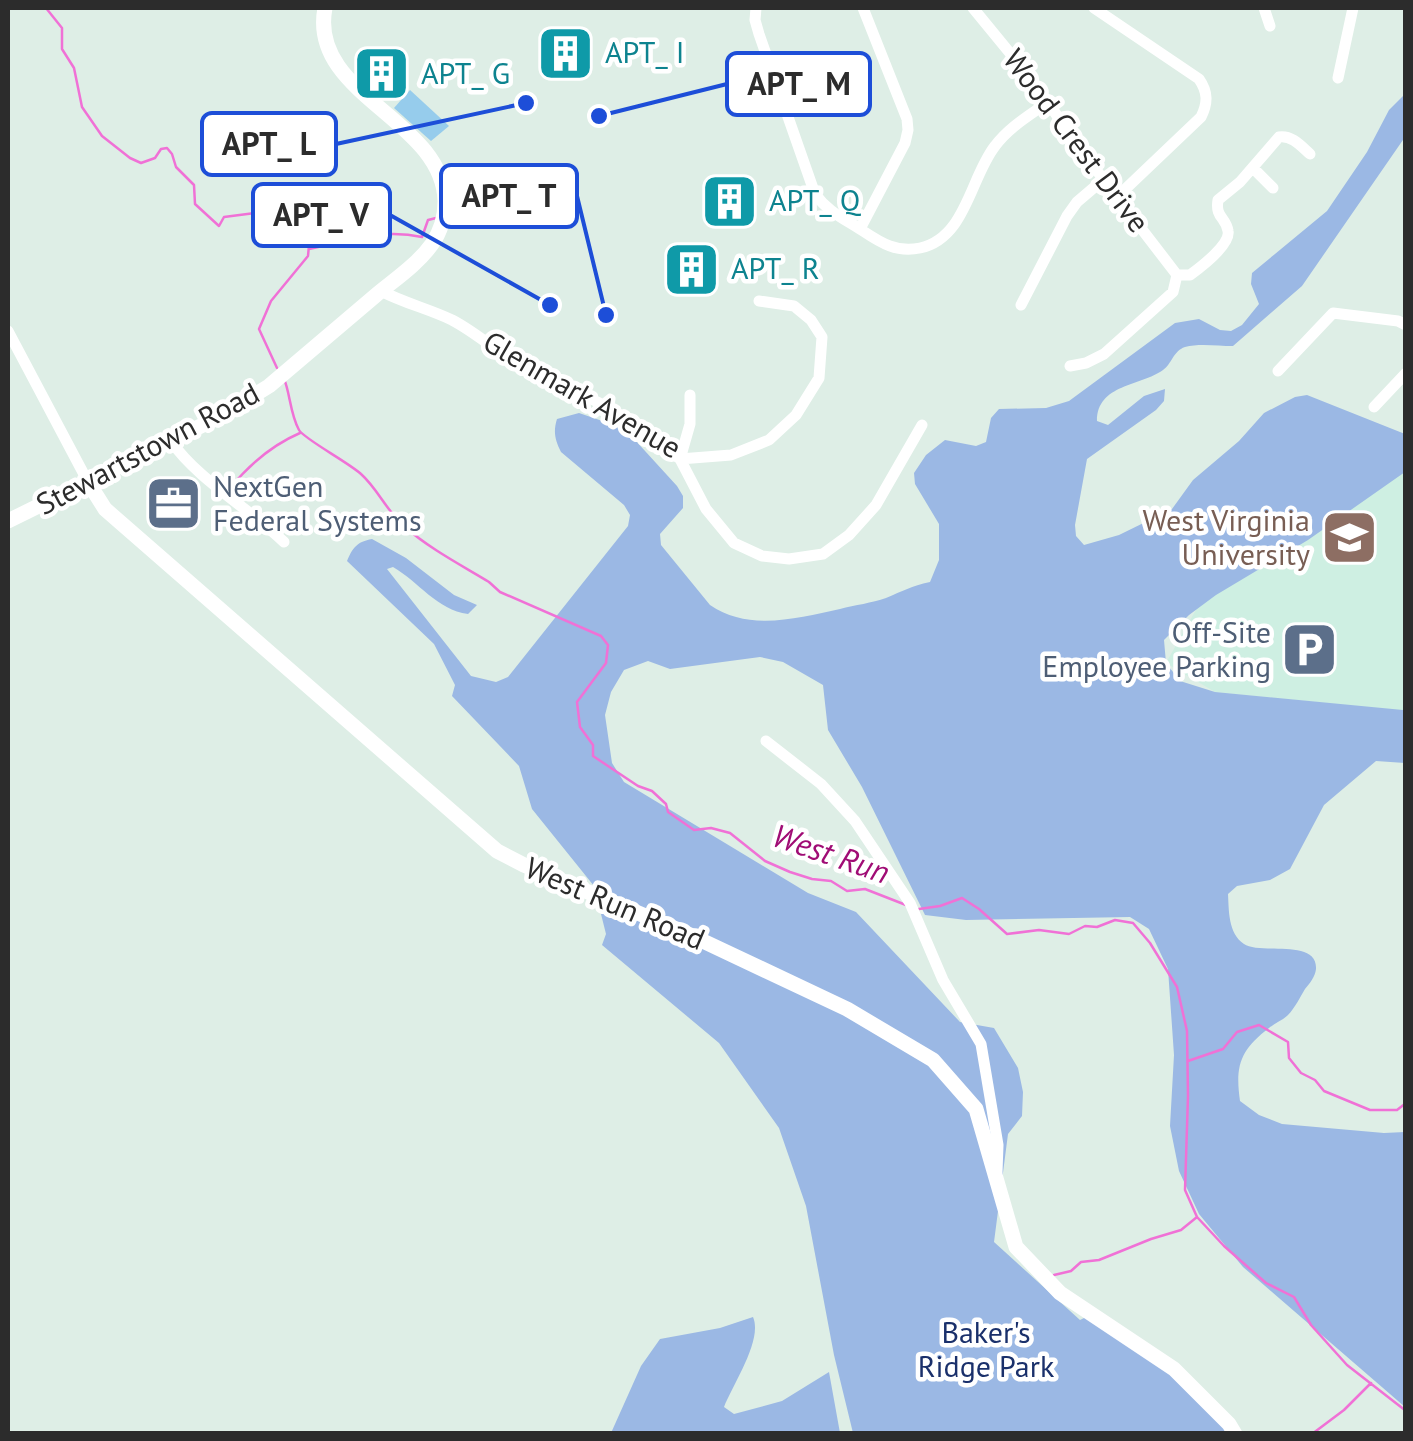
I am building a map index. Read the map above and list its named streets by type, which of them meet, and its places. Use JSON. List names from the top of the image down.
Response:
{
  "streets": {
    "street": [
      "Wood Crest Drive",
      "Glenmark Avenue",
      "Stewartstown Road",
      "West Run Road"
    ]
  },
  "crossings": [
    ["Glenmark Avenue", "Stewartstown Road"],
    ["Stewartstown Road", "West Run Road"]
  ],
  "water": ["West Run"],
  "parks": ["Baker's Ridge Park"],
  "places": {
    "building": [
      "APT_ I",
      "APT_ G",
      "APT_ Q",
      "APT_ R"
    ],
    "other": [
      "APT_ L",
      "APT_ M",
      "APT_ V",
      "APT_ T"
    ],
    "office": ["NextGen Federal Systems"],
    "school or university": ["West Virginia University"],
    "parking": ["Off-Site Employee Parking"]
  }
}
